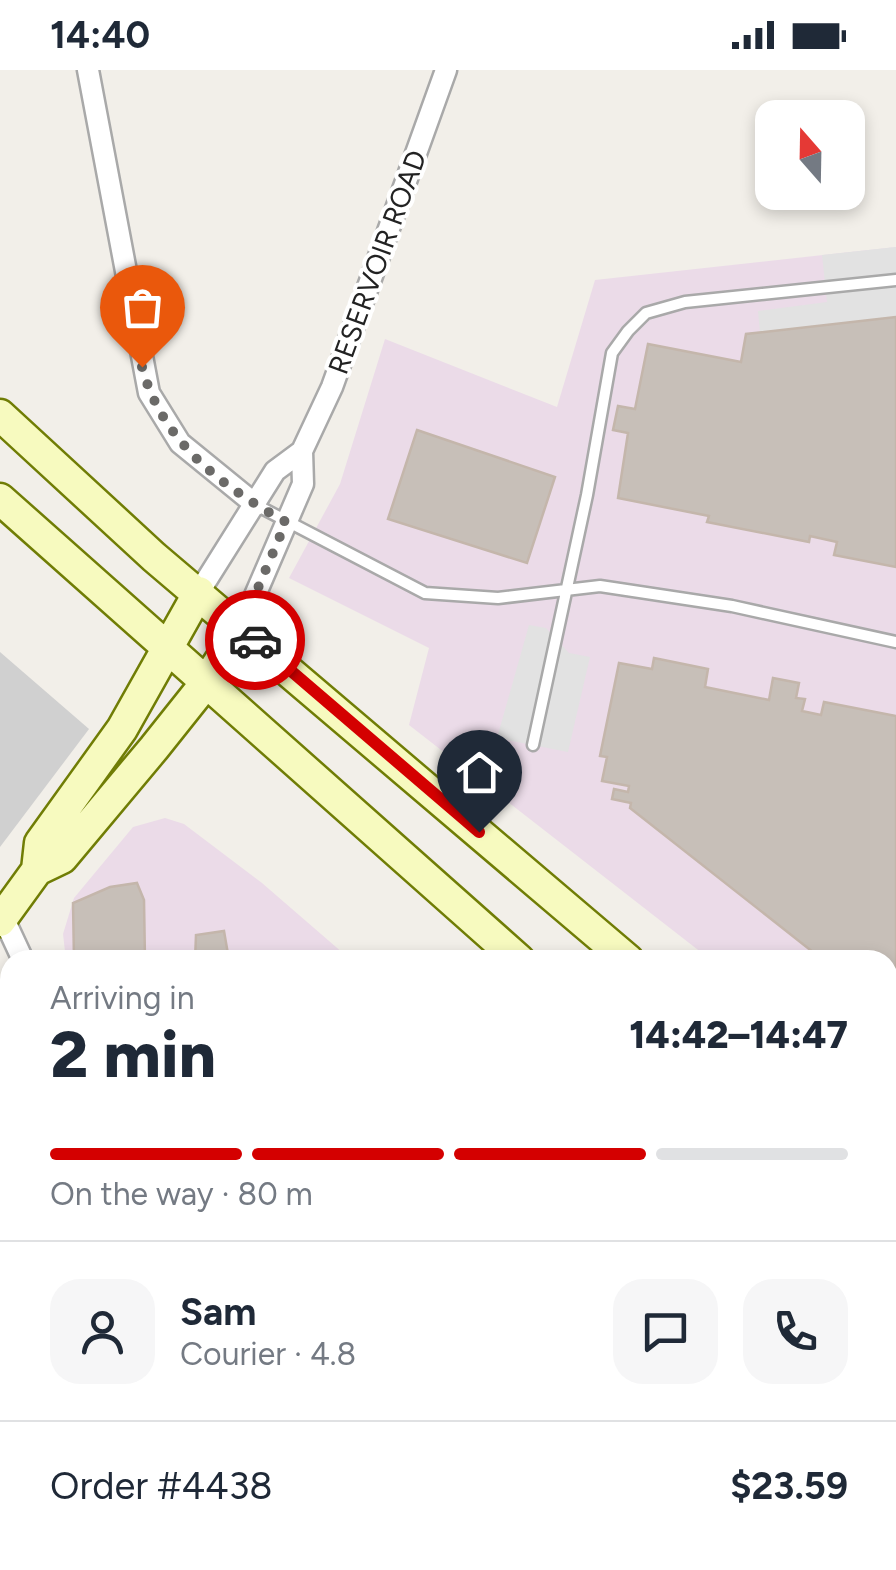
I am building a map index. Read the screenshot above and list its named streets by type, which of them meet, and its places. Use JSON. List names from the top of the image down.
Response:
{
  "streets": {
    "main road": ["RESERVOIR ROAD"]
  },
  "north": "top",
  "page": {
    "status": "14:40",
    "heading": ["2 min", "Arriving in", "14:42–14:47"],
    "panel": [
      "Sam",
      "Courier · 4.8",
      "Order #4438",
      "$23.59"
    ],
    "bar": "On the way · 80 m"
  }
}
